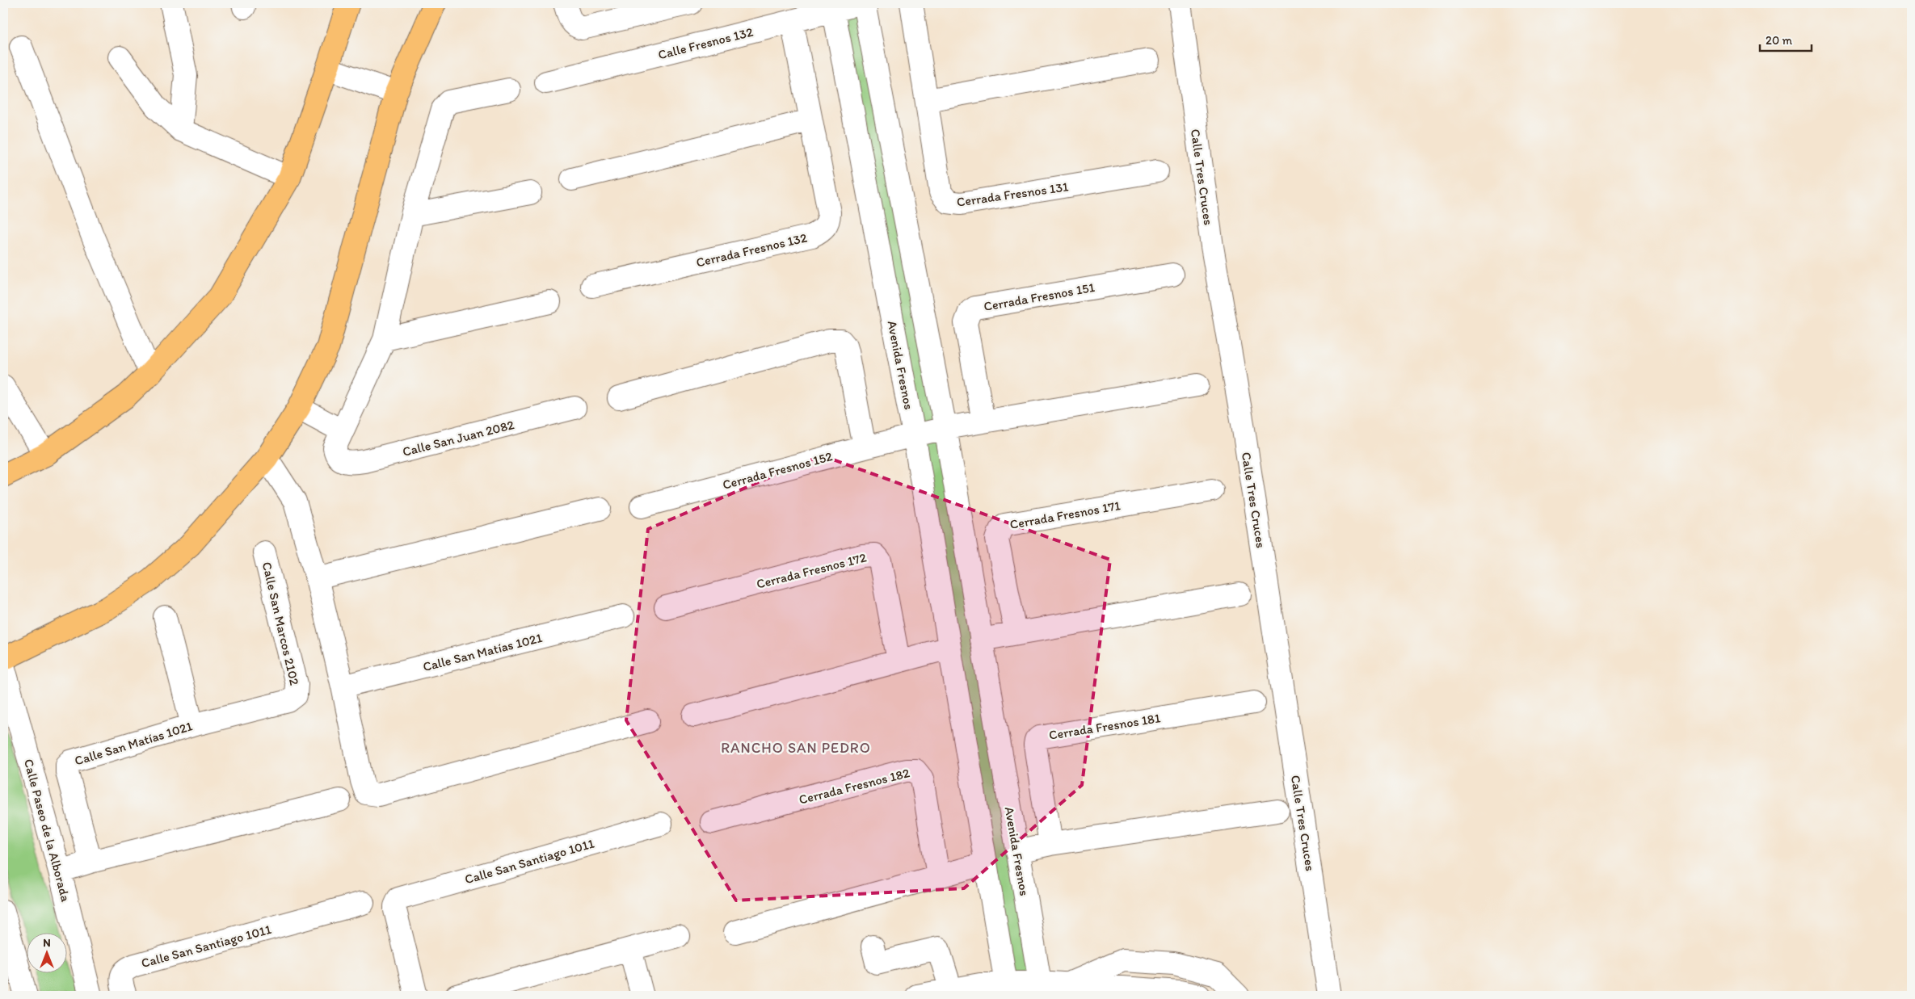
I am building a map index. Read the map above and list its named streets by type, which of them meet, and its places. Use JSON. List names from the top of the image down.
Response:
{
  "streets": {
    "street": [
      "Calle Fresnos 132",
      "Calle Tres Cruces",
      "Cerrada Fresnos 131",
      "Cerrada Fresnos 132",
      "Cerrada Fresnos 151",
      "Avenida Fresnos",
      "Calle San Juan 2082",
      "Cerrada Fresnos 152",
      "Cerrada Fresnos 171",
      "Cerrada Fresnos 172",
      "Calle San Marcos 2102",
      "Calle San Matías 1021",
      "Cerrada Fresnos 181",
      "Cerrada Fresnos 182",
      "Calle Paseo de la Alborada",
      "Calle San Santiago 1011"
    ]
  },
  "crossings": [
    ["Calle Fresnos 132", "Cerrada Fresnos 132"],
    ["Calle Fresnos 132", "Avenida Fresnos"],
    ["Avenida Fresnos", "Cerrada Fresnos 152"],
    ["Calle San Marcos 2102", "Calle San Matías 1021"]
  ],
  "districts": ["RANCHO SAN PEDRO"],
  "scale_bar": "20 m",
  "north": "top"
}
